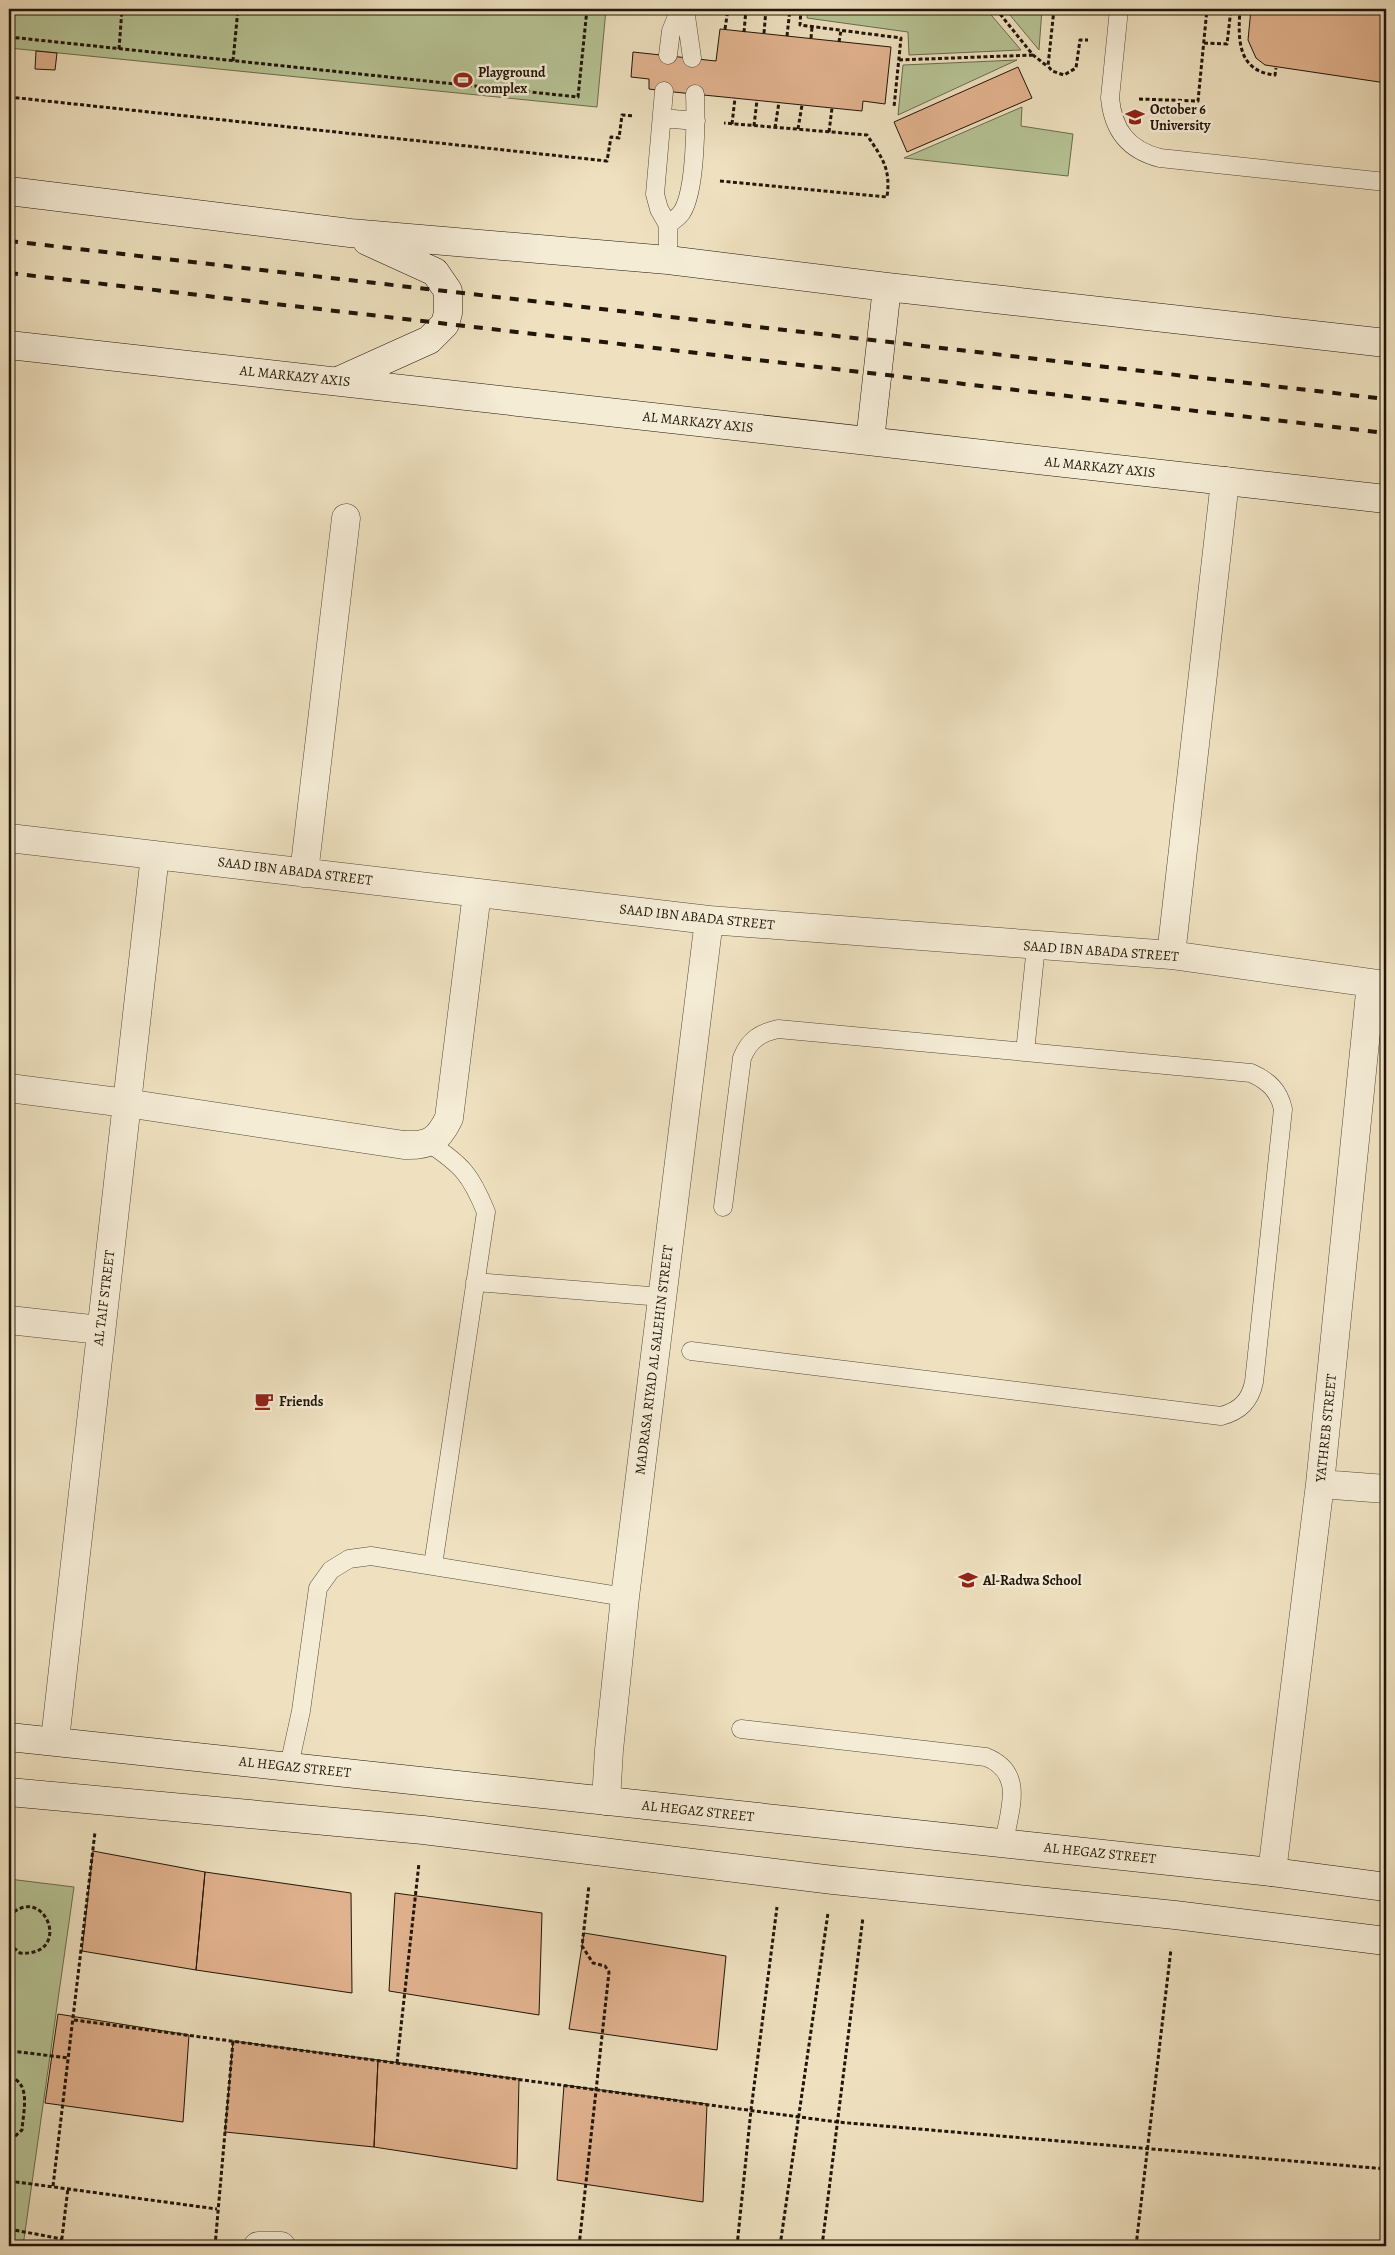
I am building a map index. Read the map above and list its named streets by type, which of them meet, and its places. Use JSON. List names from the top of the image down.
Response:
{
  "streets": {
    "street": [
      "AL MARKAZY AXIS",
      "SAAD IBN ABADA STREET",
      "AL TAIF STREET",
      "MADRASA RIYAD AL SALEHIN STREET",
      "YATHREB STREET",
      "AL HEGAZ STREET"
    ]
  },
  "crossings": [
    ["SAAD IBN ABADA STREET", "AL TAIF STREET"],
    ["SAAD IBN ABADA STREET", "MADRASA RIYAD AL SALEHIN STREET"],
    ["SAAD IBN ABADA STREET", "YATHREB STREET"],
    ["AL TAIF STREET", "AL HEGAZ STREET"],
    ["MADRASA RIYAD AL SALEHIN STREET", "AL HEGAZ STREET"],
    ["YATHREB STREET", "AL HEGAZ STREET"]
  ],
  "places": {
    "sports": ["Playground complex"],
    "school or university": ["October 6 University", "Al-Radwa School"],
    "cafe": ["Friends"]
  }
}
